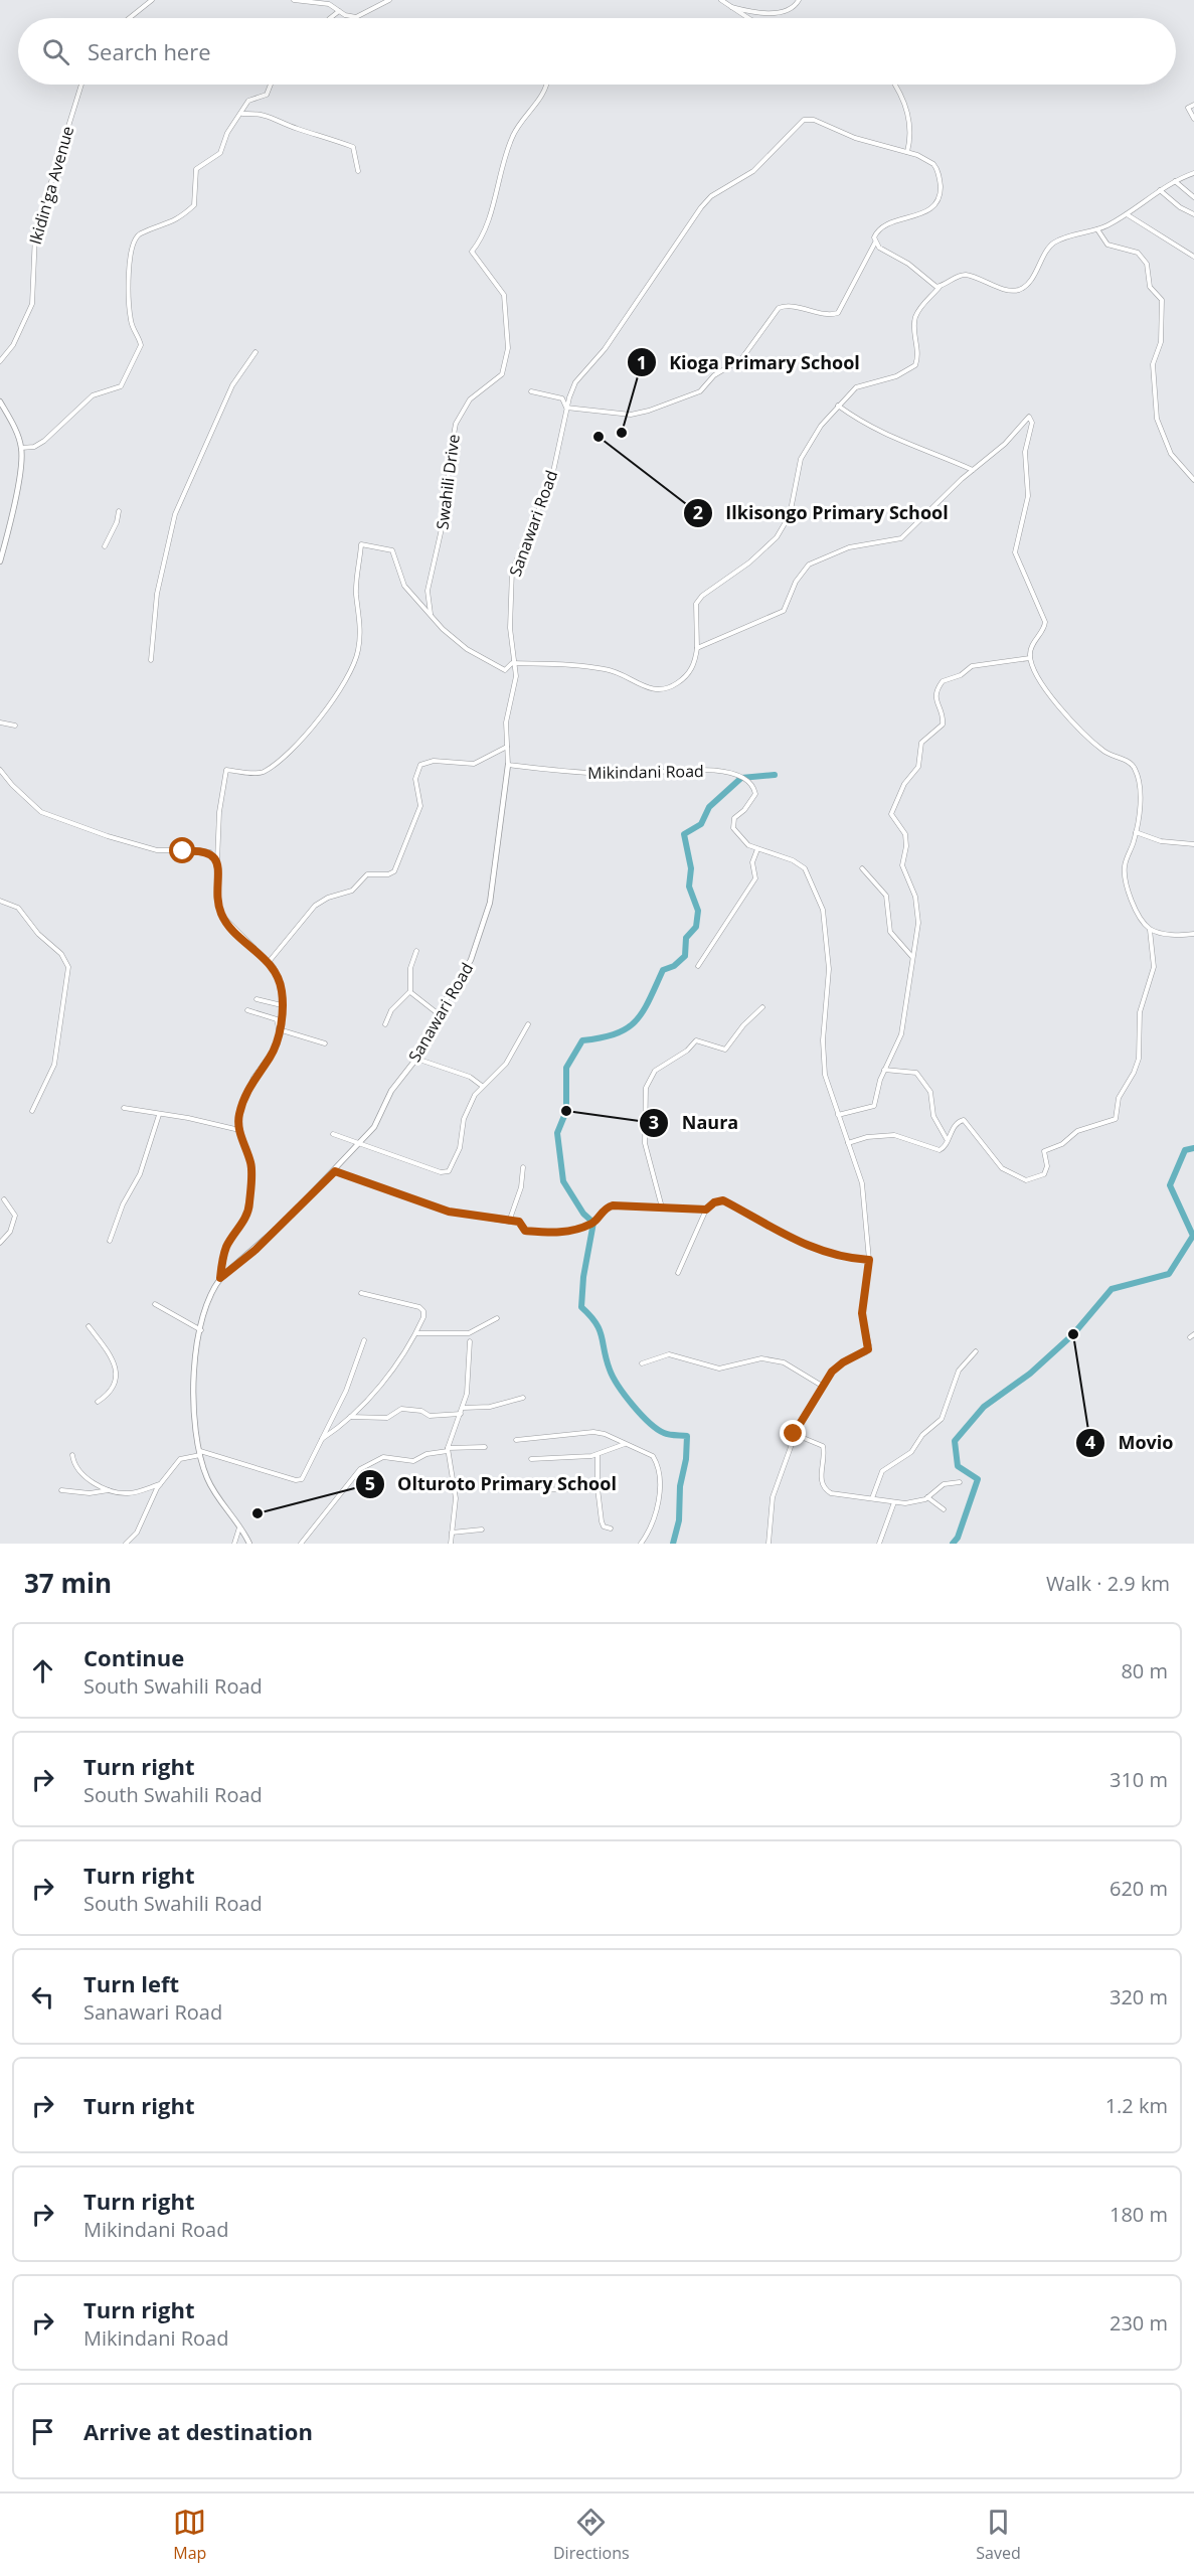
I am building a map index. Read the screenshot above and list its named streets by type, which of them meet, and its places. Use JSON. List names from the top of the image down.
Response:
{
  "streets": {
    "street": [
      "Ikidin'ga Avenue",
      "Swahili Drive",
      "Sanawari Road",
      "Mikindani Road"
    ]
  },
  "crossings": [
    ["Sanawari Road", "Mikindani Road"]
  ],
  "places": [
    "Kioga Primary School",
    "Ilkisongo Primary School",
    "Naura",
    "Movio",
    "Olturoto Primary School"
  ],
  "page": {
    "search": "Search here",
    "heading": ["37 min", "Walk · 2.9 km"],
    "list": [
      ["Continue", "South Swahili Road", "80 m"],
      ["Turn right", "South Swahili Road", "310 m"],
      ["Turn right", "South Swahili Road", "620 m"],
      ["Turn left", "Sanawari Road", "320 m"],
      ["Turn right", "1.2 km"],
      ["Turn right", "Mikindani Road", "180 m"],
      ["Turn right", "Mikindani Road", "230 m"],
      "Arrive at destination"
    ],
    "nav": ["Map", "Directions", "Saved"]
  }
}
